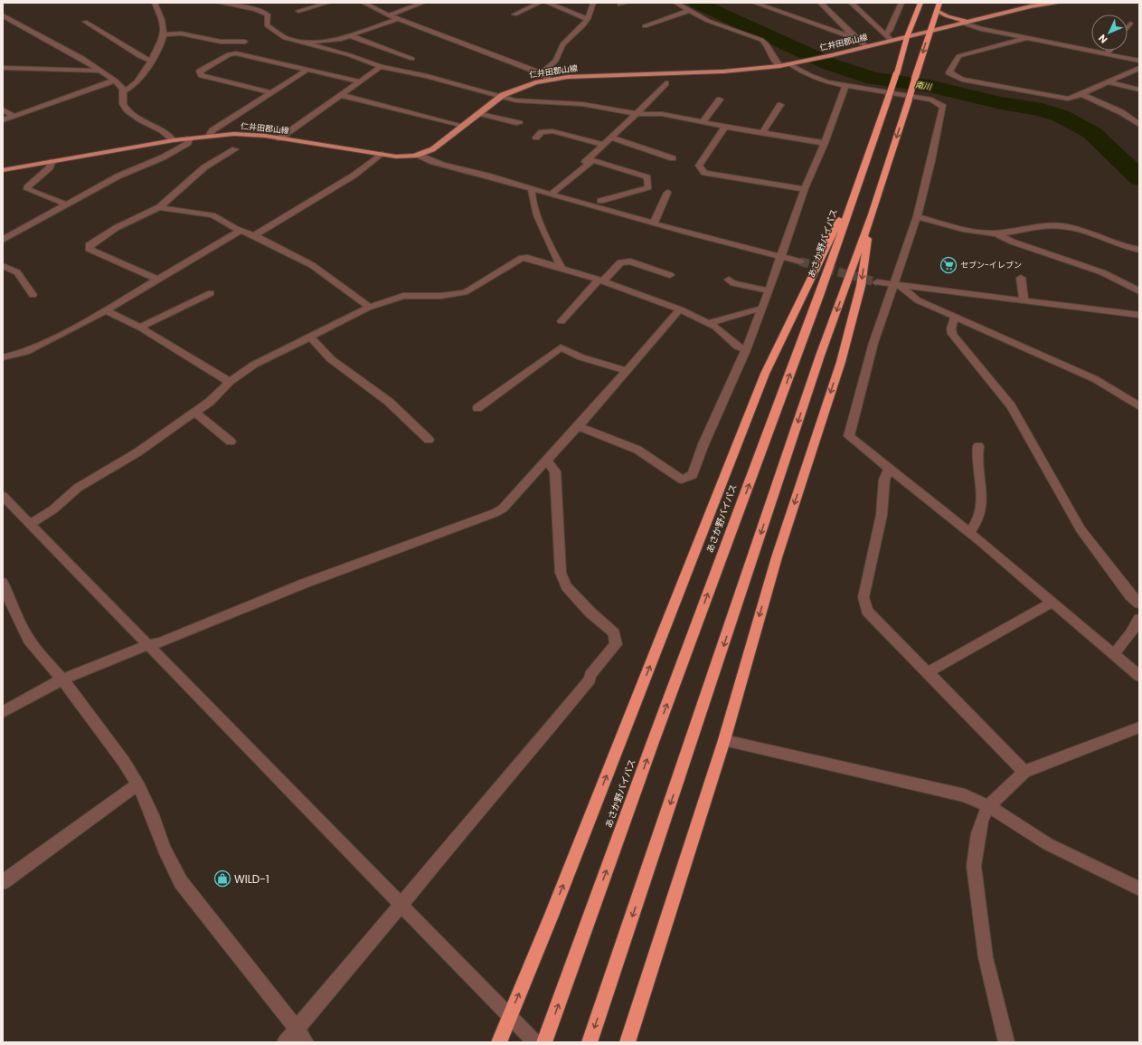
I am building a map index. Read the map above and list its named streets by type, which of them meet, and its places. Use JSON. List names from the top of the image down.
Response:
{
  "streets": {
    "highway": ["あさか野バイパス"],
    "main road": ["仁井田郡山線"]
  },
  "crossings": [
    ["仁井田郡山線", "あさか野バイパス"]
  ],
  "water": ["南川"],
  "places": {
    "supermarket": ["セブン-イレブン"],
    "shop": ["WILD-1"]
  },
  "north": "bottom left"
}
